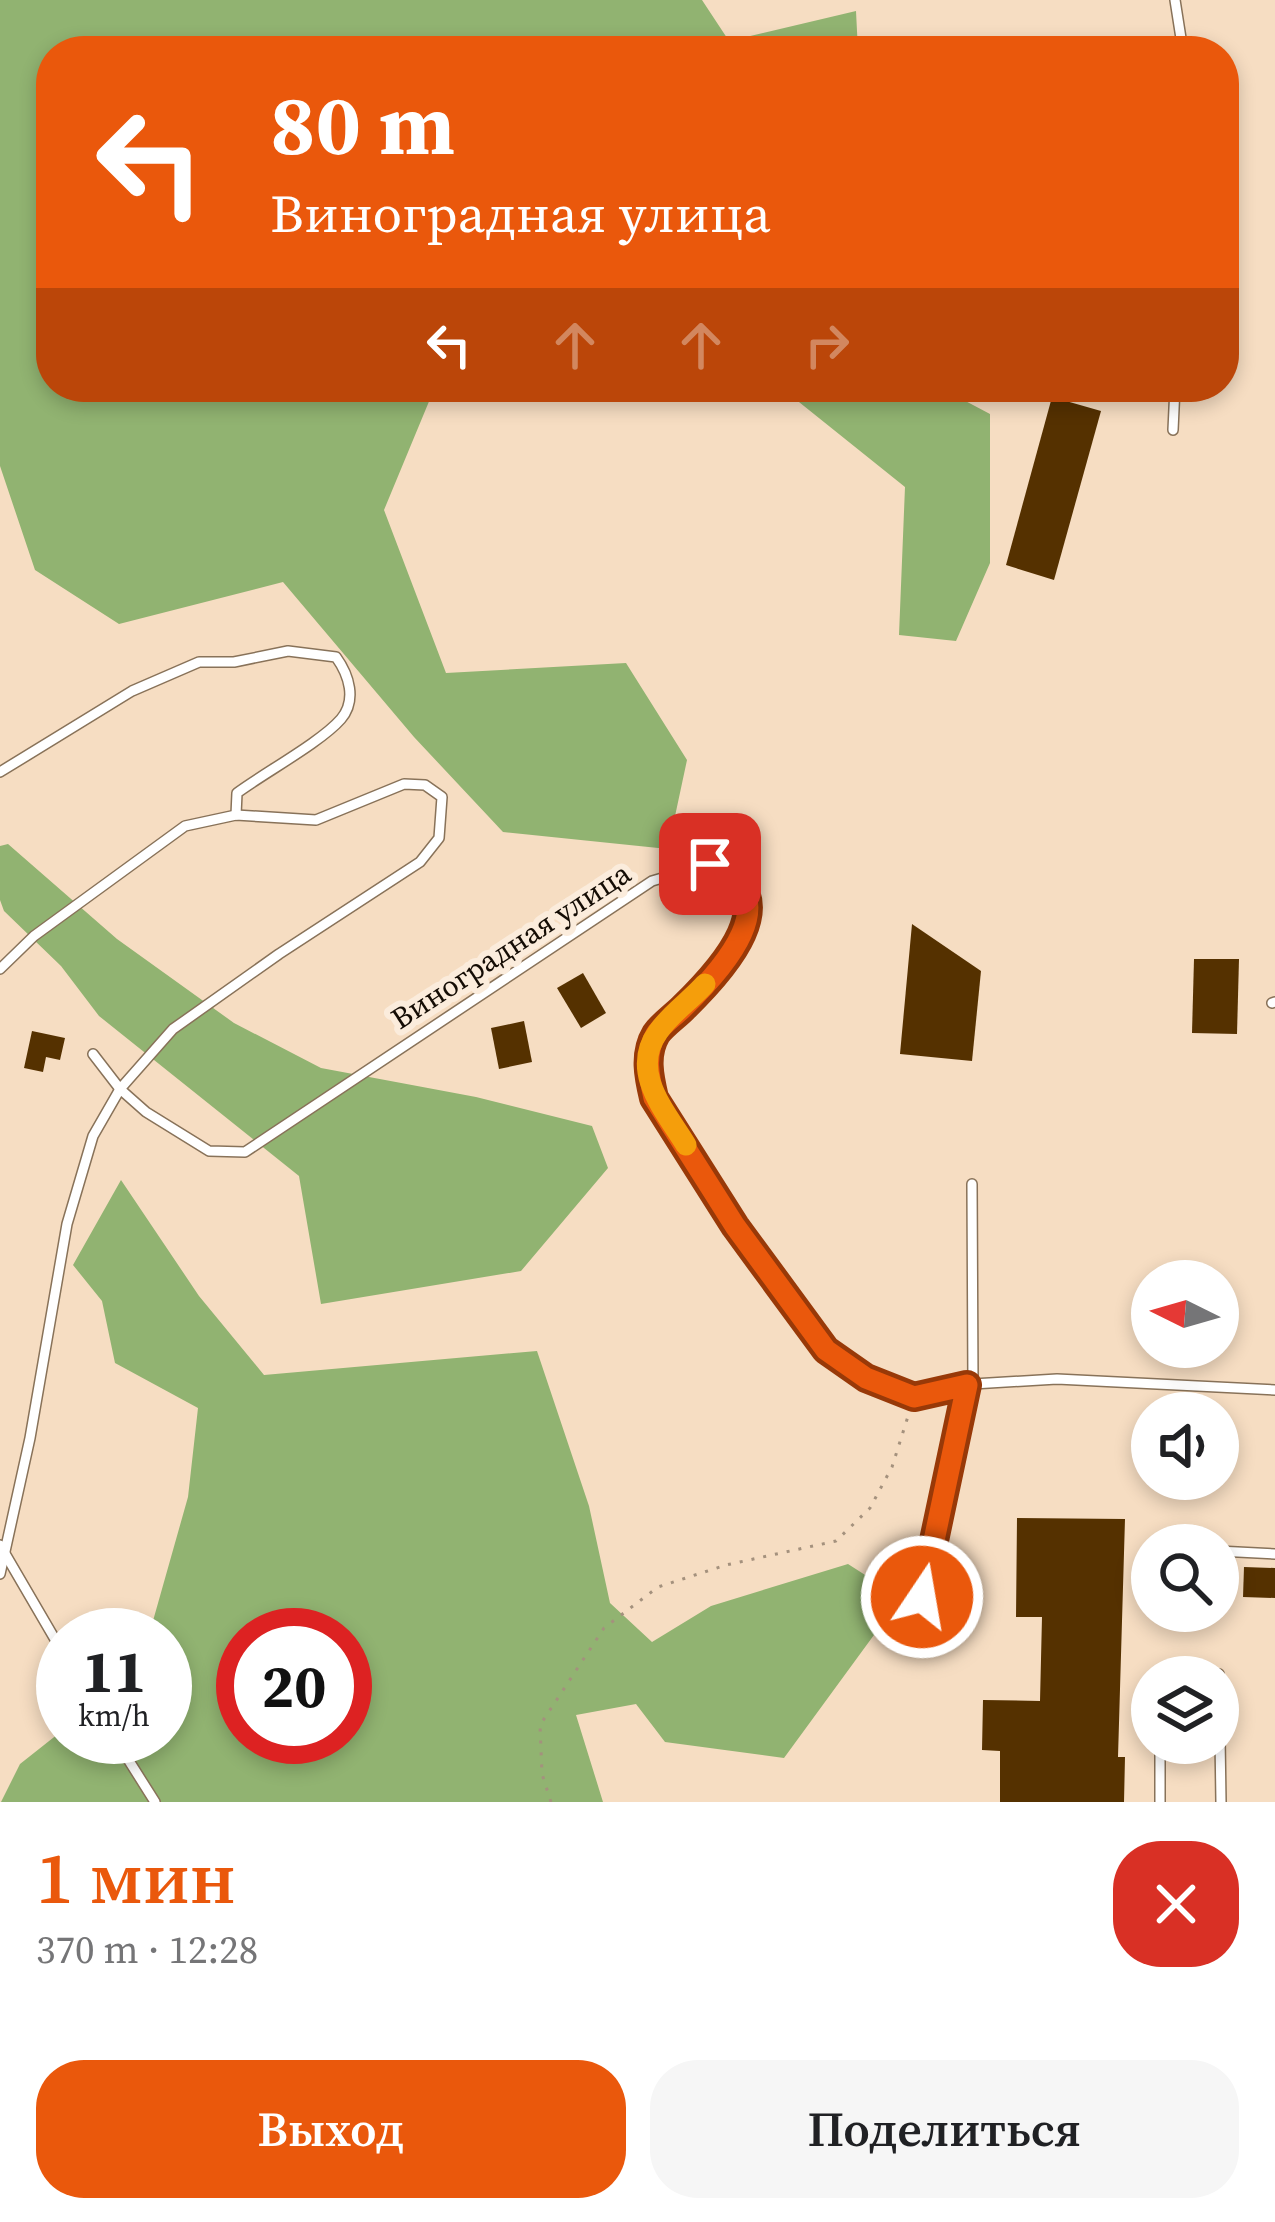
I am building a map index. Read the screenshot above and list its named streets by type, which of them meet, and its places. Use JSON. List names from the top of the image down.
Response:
{
  "streets": {
    "lane": ["Виноградная улица"]
  },
  "north": "left",
  "page": {
    "turn": ["80 m", "Виноградная улица"],
    "speed": "11 km/h",
    "limit": "20",
    "heading": ["1 мин", "370 m · 12:28"],
    "buttons": ["Выход", "Поделиться"]
  }
}
